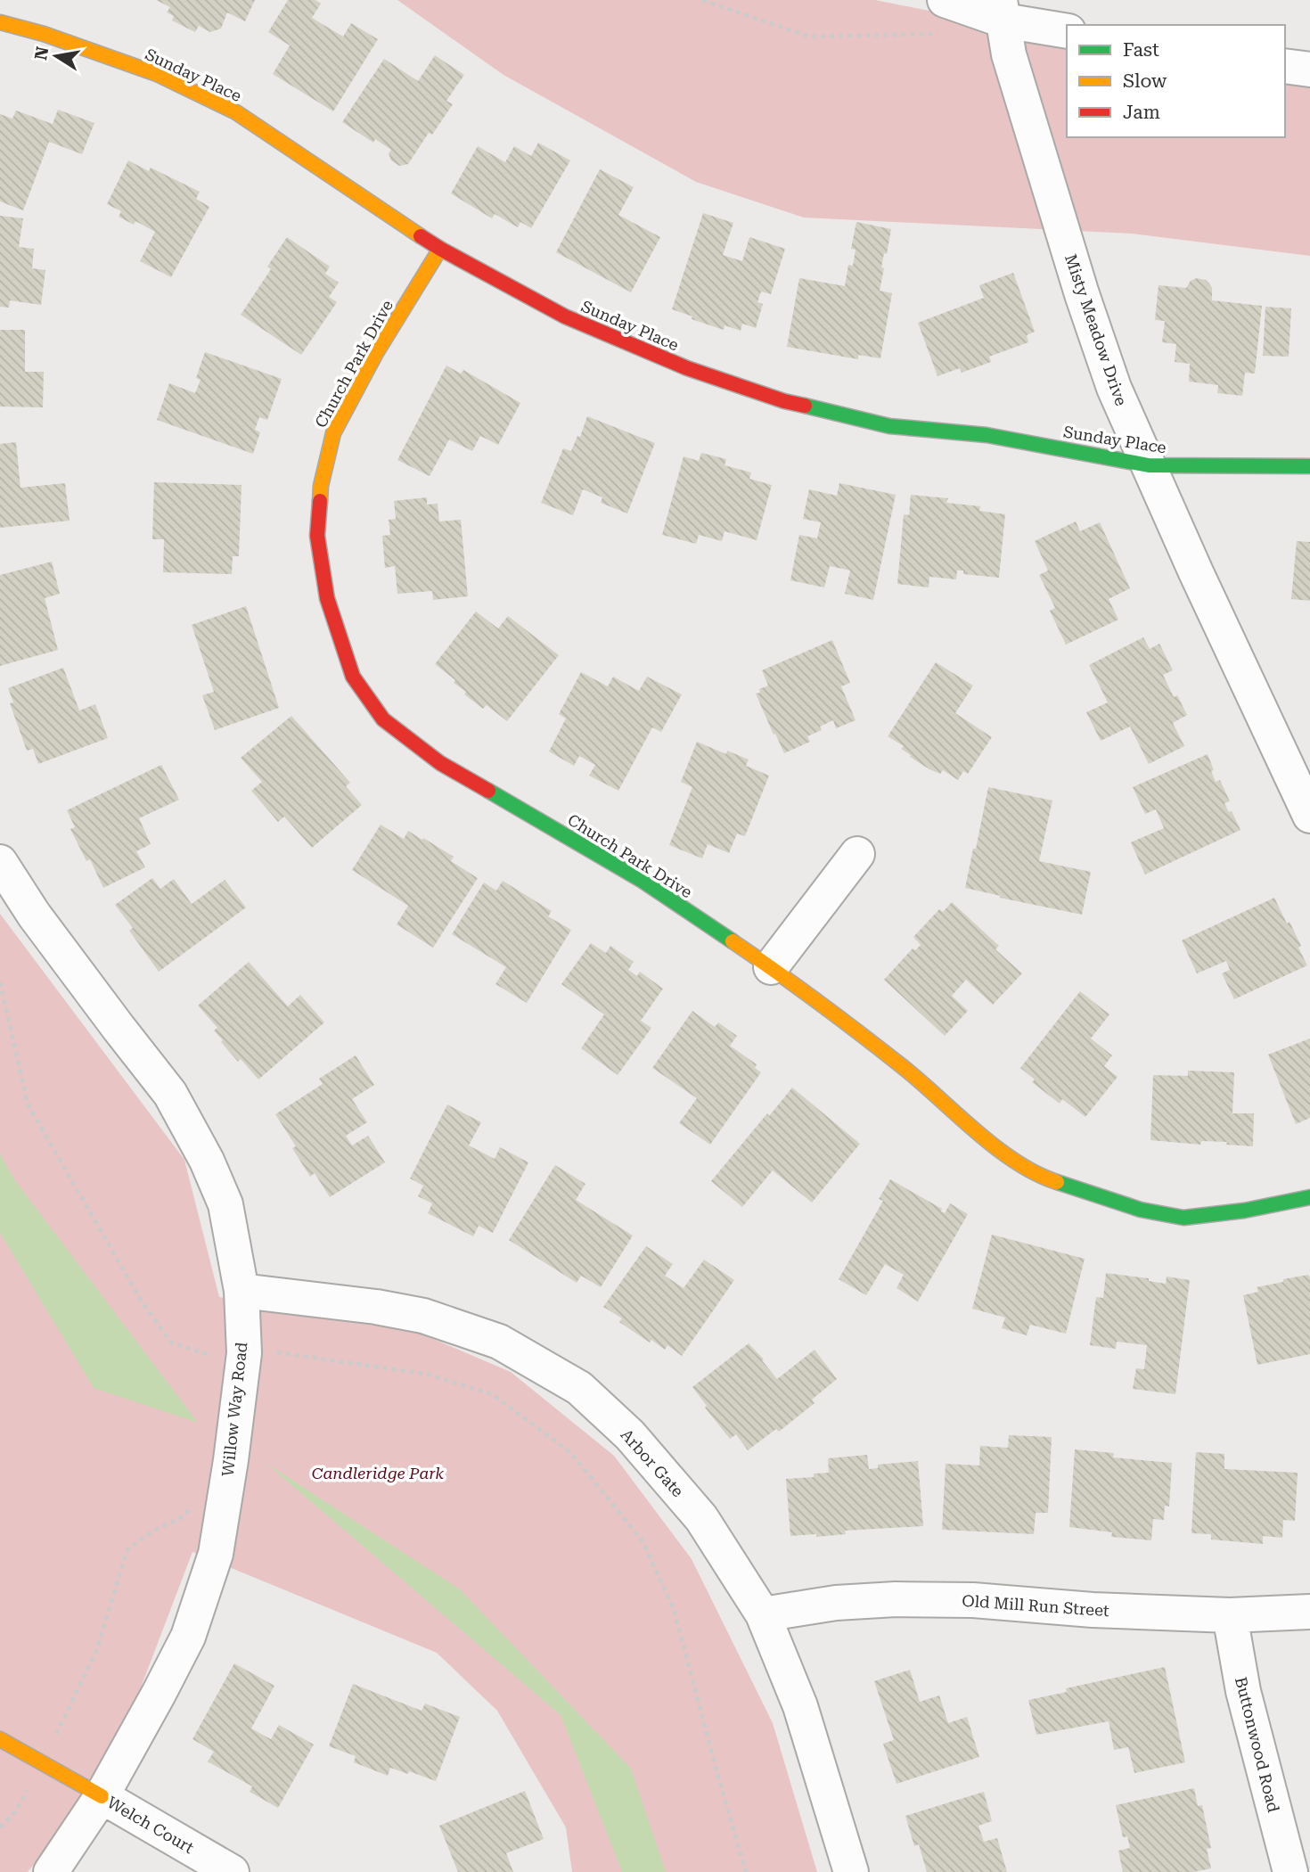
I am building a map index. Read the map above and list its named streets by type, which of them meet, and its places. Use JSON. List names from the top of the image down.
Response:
{
  "streets": {
    "street": [
      "Sunday Place",
      "Misty Meadow Drive",
      "Church Park Drive",
      "Willow Way Road",
      "Arbor Gate",
      "Old Mill Run Street",
      "Buttonwood Road",
      "Welch Court"
    ]
  },
  "crossings": [
    ["Sunday Place", "Misty Meadow Drive"],
    ["Sunday Place", "Church Park Drive"],
    ["Willow Way Road", "Arbor Gate"],
    ["Willow Way Road", "Welch Court"],
    ["Arbor Gate", "Old Mill Run Street"],
    ["Old Mill Run Street", "Buttonwood Road"]
  ],
  "parks": ["Candleridge Park"],
  "legend": ["Fast", "Slow", "Jam"],
  "north": "left"
}
